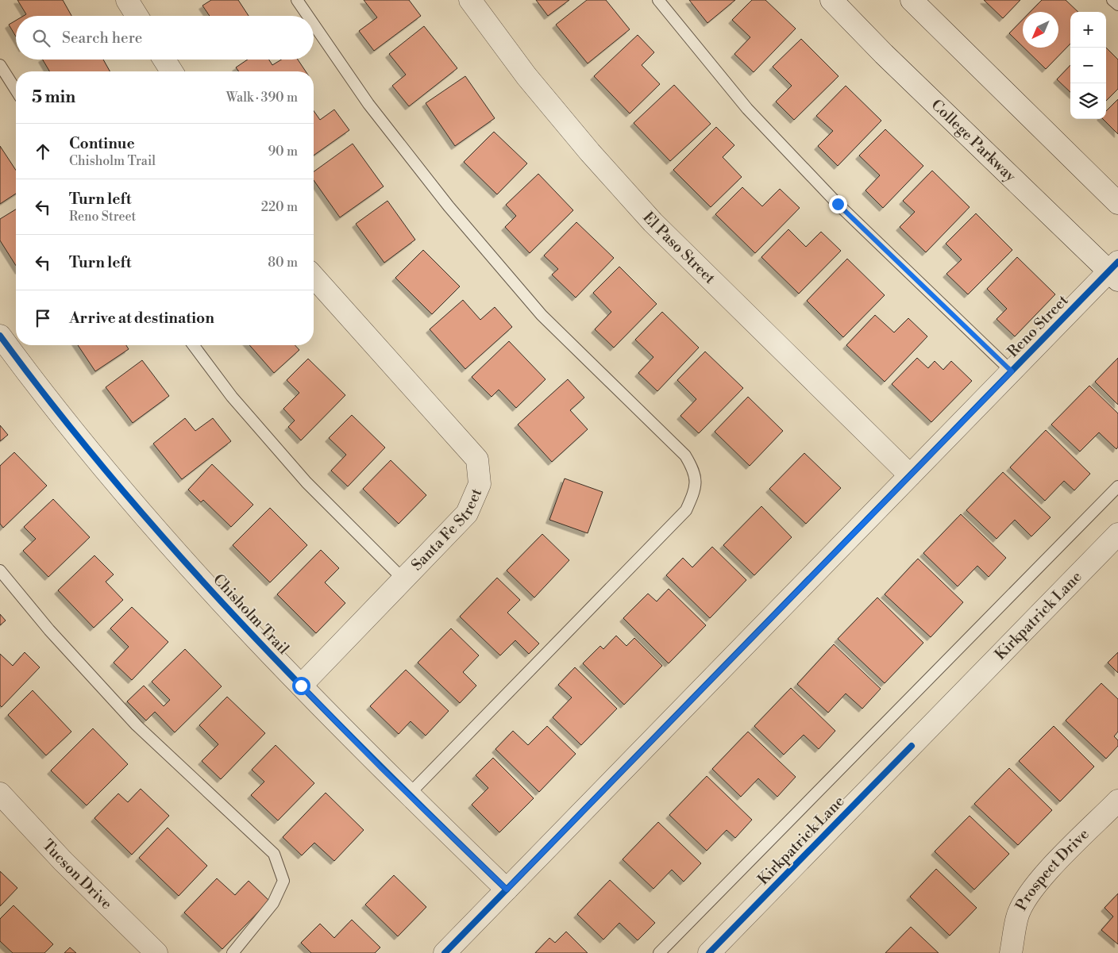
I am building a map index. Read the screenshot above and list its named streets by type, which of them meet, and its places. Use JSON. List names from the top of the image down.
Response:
{
  "streets": {
    "street": [
      "College Parkway",
      "El Paso Street",
      "Reno Street",
      "Santa Fe Street",
      "Chisholm Trail",
      "Kirkpatrick Lane",
      "Prospect Drive",
      "Tucson Drive"
    ]
  },
  "crossings": [
    ["College Parkway", "Reno Street"],
    ["El Paso Street", "Reno Street"],
    ["Reno Street", "Chisholm Trail"],
    ["Santa Fe Street", "Chisholm Trail"]
  ],
  "north": "bottom left",
  "page": {
    "map_buttons": ["+", "−"],
    "search": "Search here",
    "heading": ["5 min", "Walk · 390 m"],
    "list": [
      ["Continue", "Chisholm Trail", "90 m"],
      ["Turn left", "Reno Street", "220 m"],
      ["Turn left", "80 m"],
      "Arrive at destination"
    ]
  }
}
